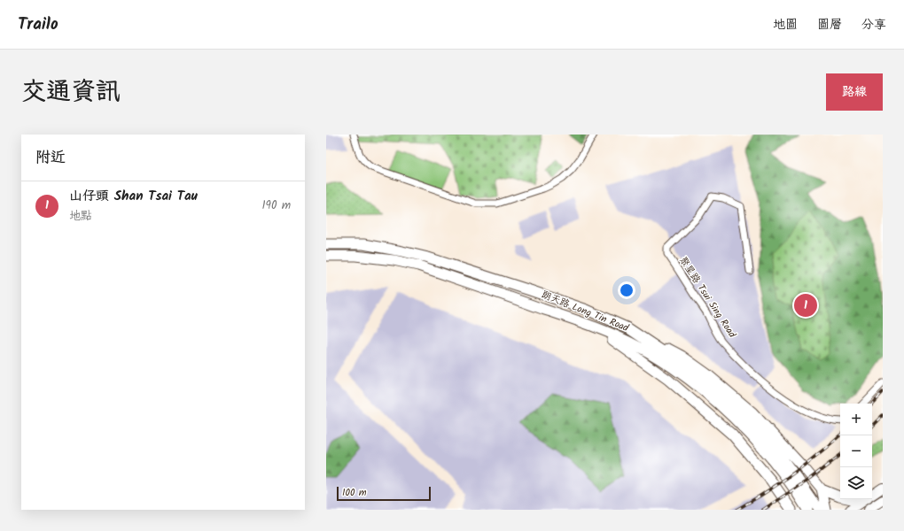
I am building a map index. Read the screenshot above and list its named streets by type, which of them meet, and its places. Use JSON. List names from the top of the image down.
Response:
{
  "streets": {
    "main road": ["朗天路 Long Tin Road"],
    "street": ["聚星路 Tsui Sing Road"]
  },
  "scale_bar": "100 m",
  "page": {
    "header": "Trailo",
    "nav": ["地圖", "圖層", "分享"],
    "title": "交通資訊",
    "buttons": "路線",
    "heading": "附近",
    "list": [
      {
        "mark": "1",
        "name": "山仔頭 Shan Tsai Tau",
        "note": "地點",
        "value": "190 m"
      }
    ],
    "pins": "1",
    "map_buttons": ["+", "−"],
    "scale": "100 m"
  }
}
